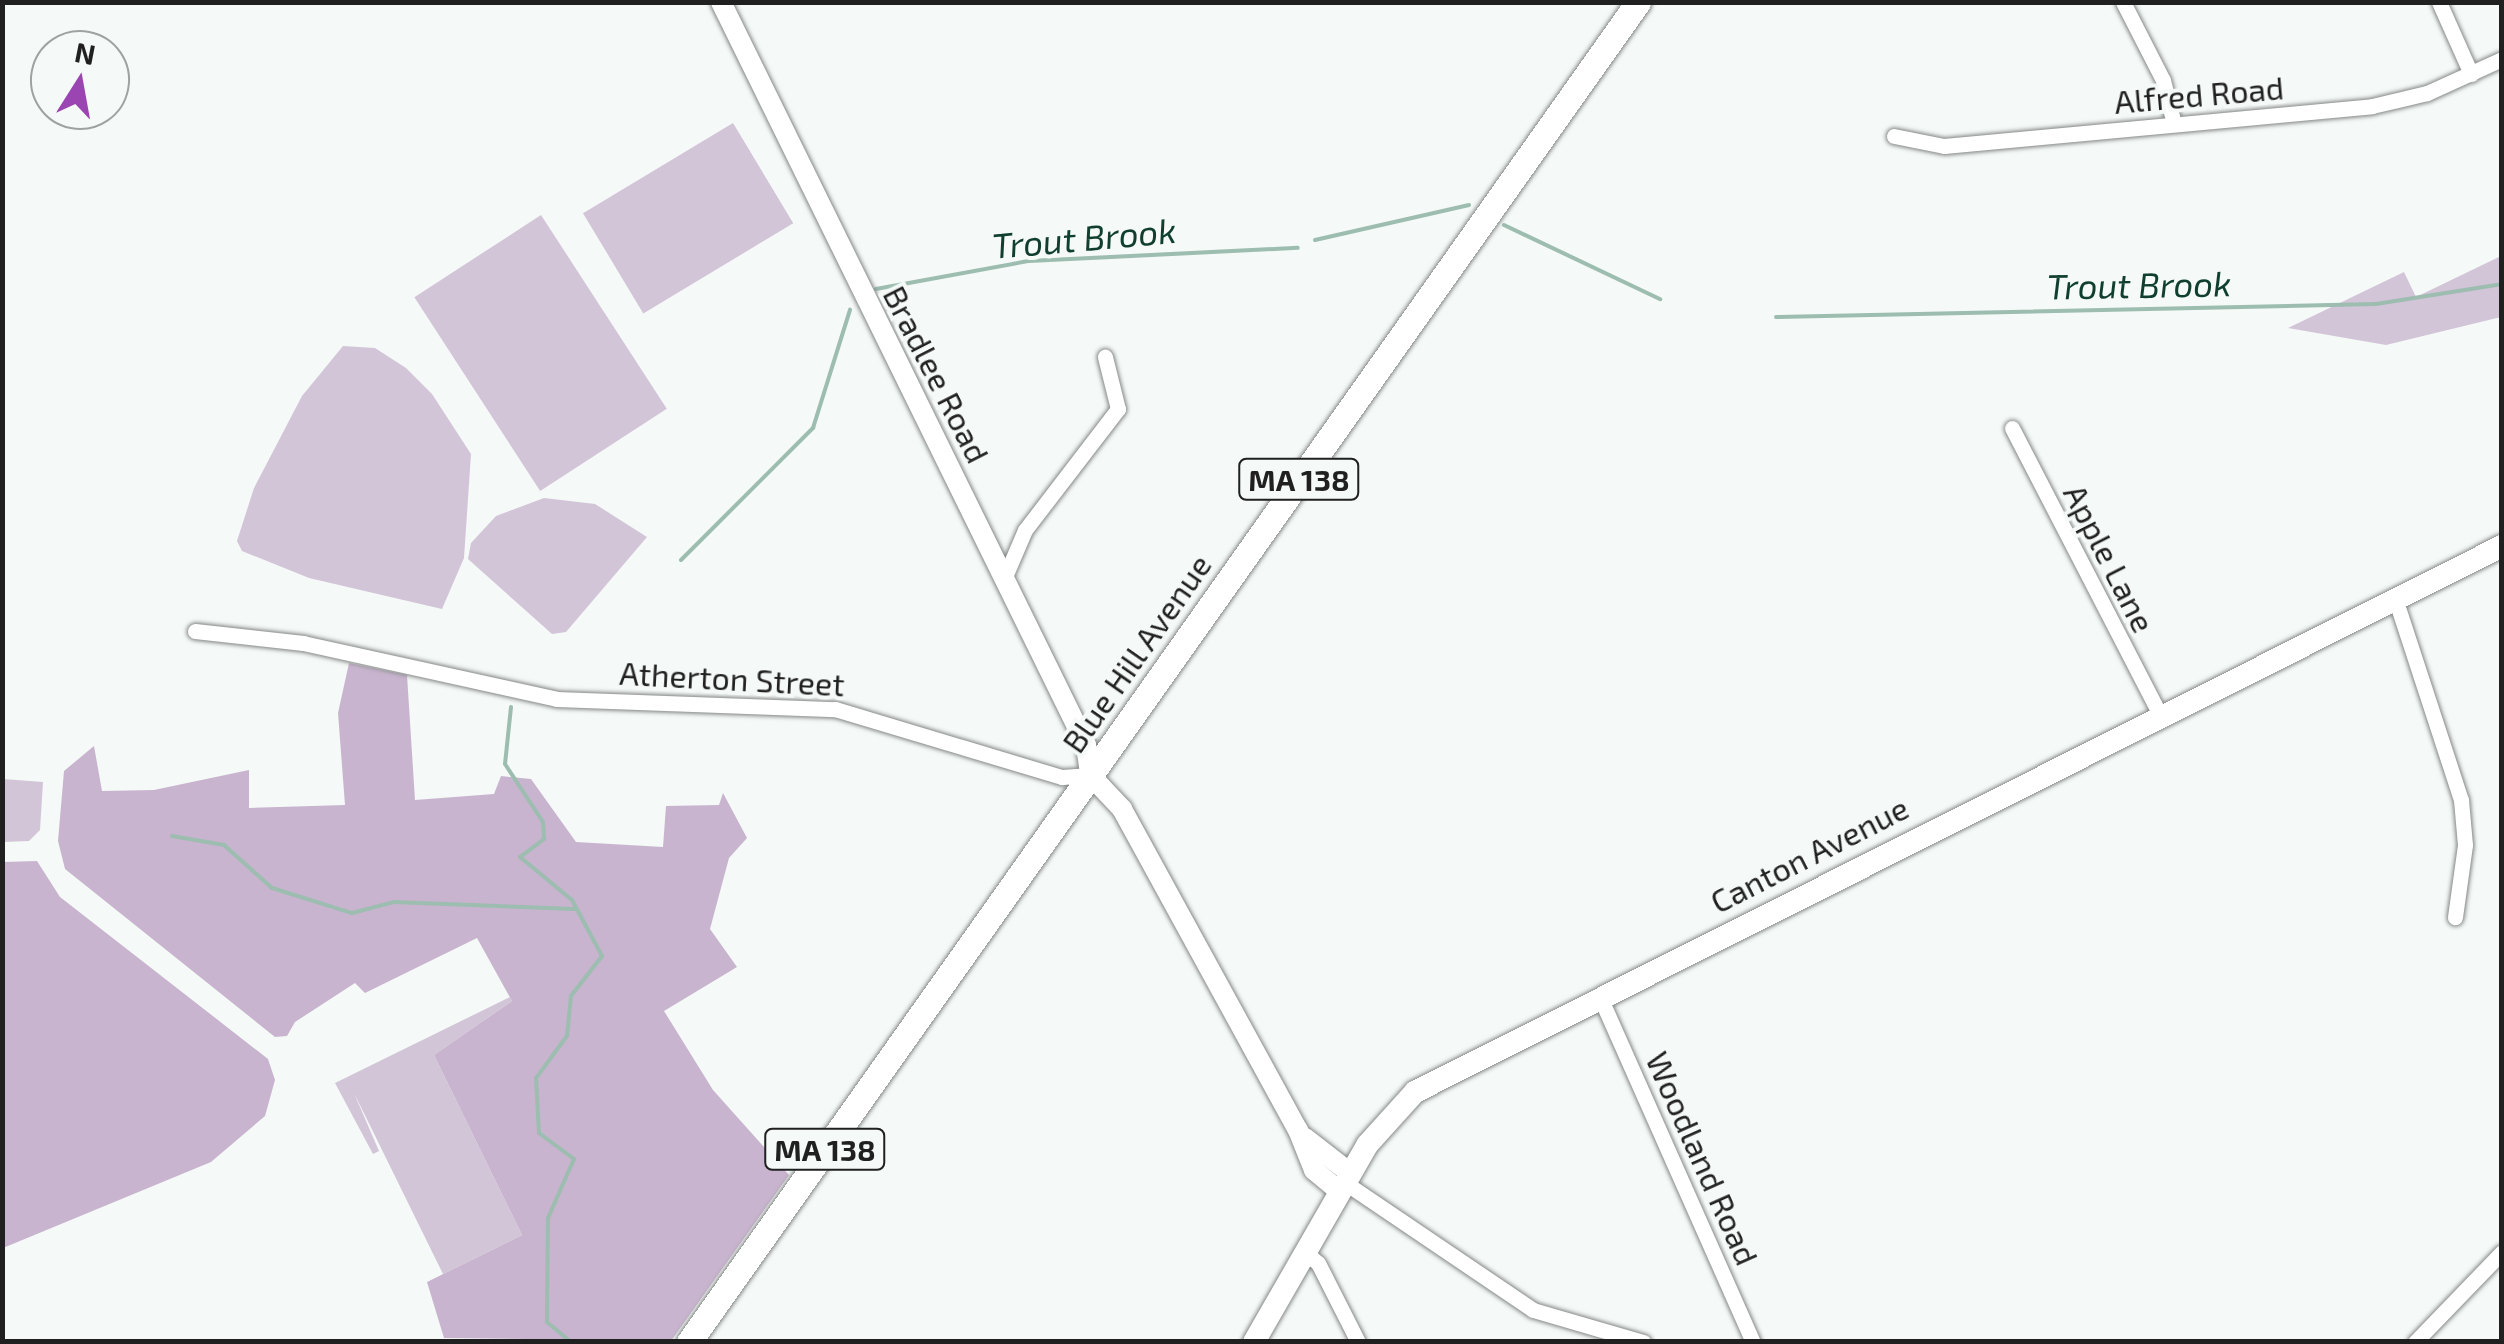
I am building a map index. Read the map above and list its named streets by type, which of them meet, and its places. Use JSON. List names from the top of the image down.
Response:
{
  "streets": {
    "highway": ["MA 138", "Blue Hill Avenue"],
    "main road": ["Canton Avenue"],
    "street": [
      "Alfred Road",
      "Bradlee Road",
      "Apple Lane",
      "Atherton Street",
      "Woodland Road"
    ]
  },
  "crossings": [
    ["Bradlee Road", "Blue Hill Avenue"],
    ["Bradlee Road", "Atherton Street"],
    ["Apple Lane", "Canton Avenue"],
    ["Blue Hill Avenue", "Atherton Street"],
    ["Canton Avenue", "Woodland Road"]
  ],
  "water": ["Trout Brook"],
  "north": "top"
}
